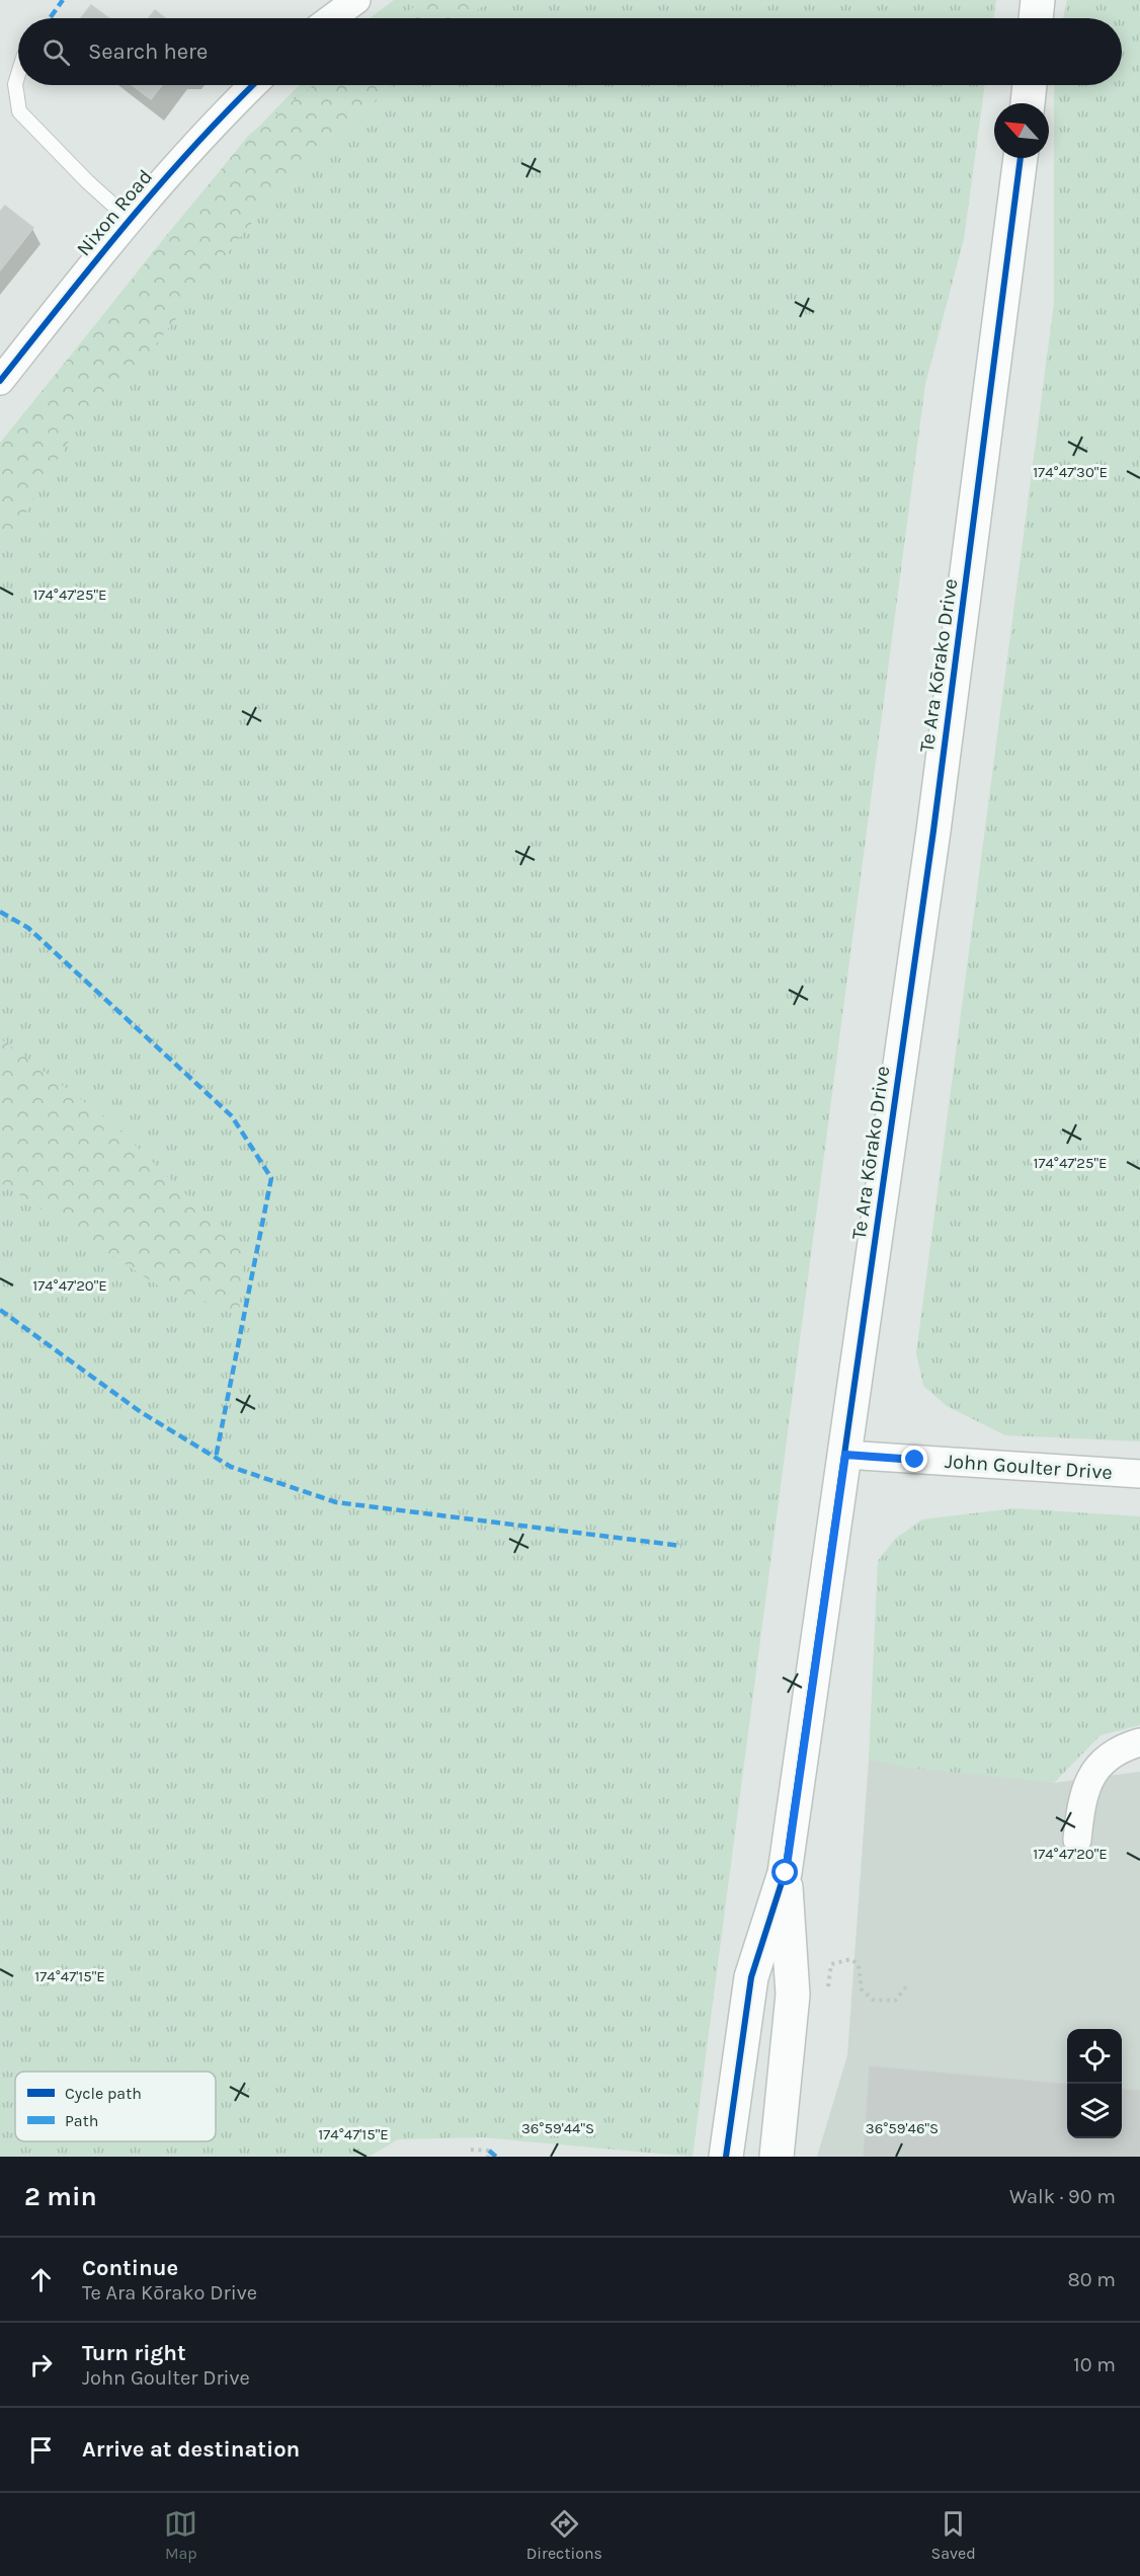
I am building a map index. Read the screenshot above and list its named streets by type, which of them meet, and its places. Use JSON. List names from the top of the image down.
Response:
{
  "streets": {
    "street": ["Nixon Road", "Te Ara Kōrako Drive", "John Goulter Drive"]
  },
  "crossings": [
    ["Te Ara Kōrako Drive", "John Goulter Drive"]
  ],
  "legend": ["Cycle path", "Path"],
  "north": "top left",
  "page": {
    "search": "Search here",
    "heading": ["2 min", "Walk · 90 m"],
    "list": [
      ["Continue", "Te Ara Kōrako Drive", "80 m"],
      ["Turn right", "John Goulter Drive", "10 m"],
      "Arrive at destination"
    ],
    "nav": ["Map", "Directions", "Saved"]
  },
  "coordinates": [
    "174°47'30\"E",
    "174°47'25\"E",
    "174°47'20\"E",
    "174°47'15\"E",
    "36°59'44\"S",
    "36°59'46\"S"
  ]
}
